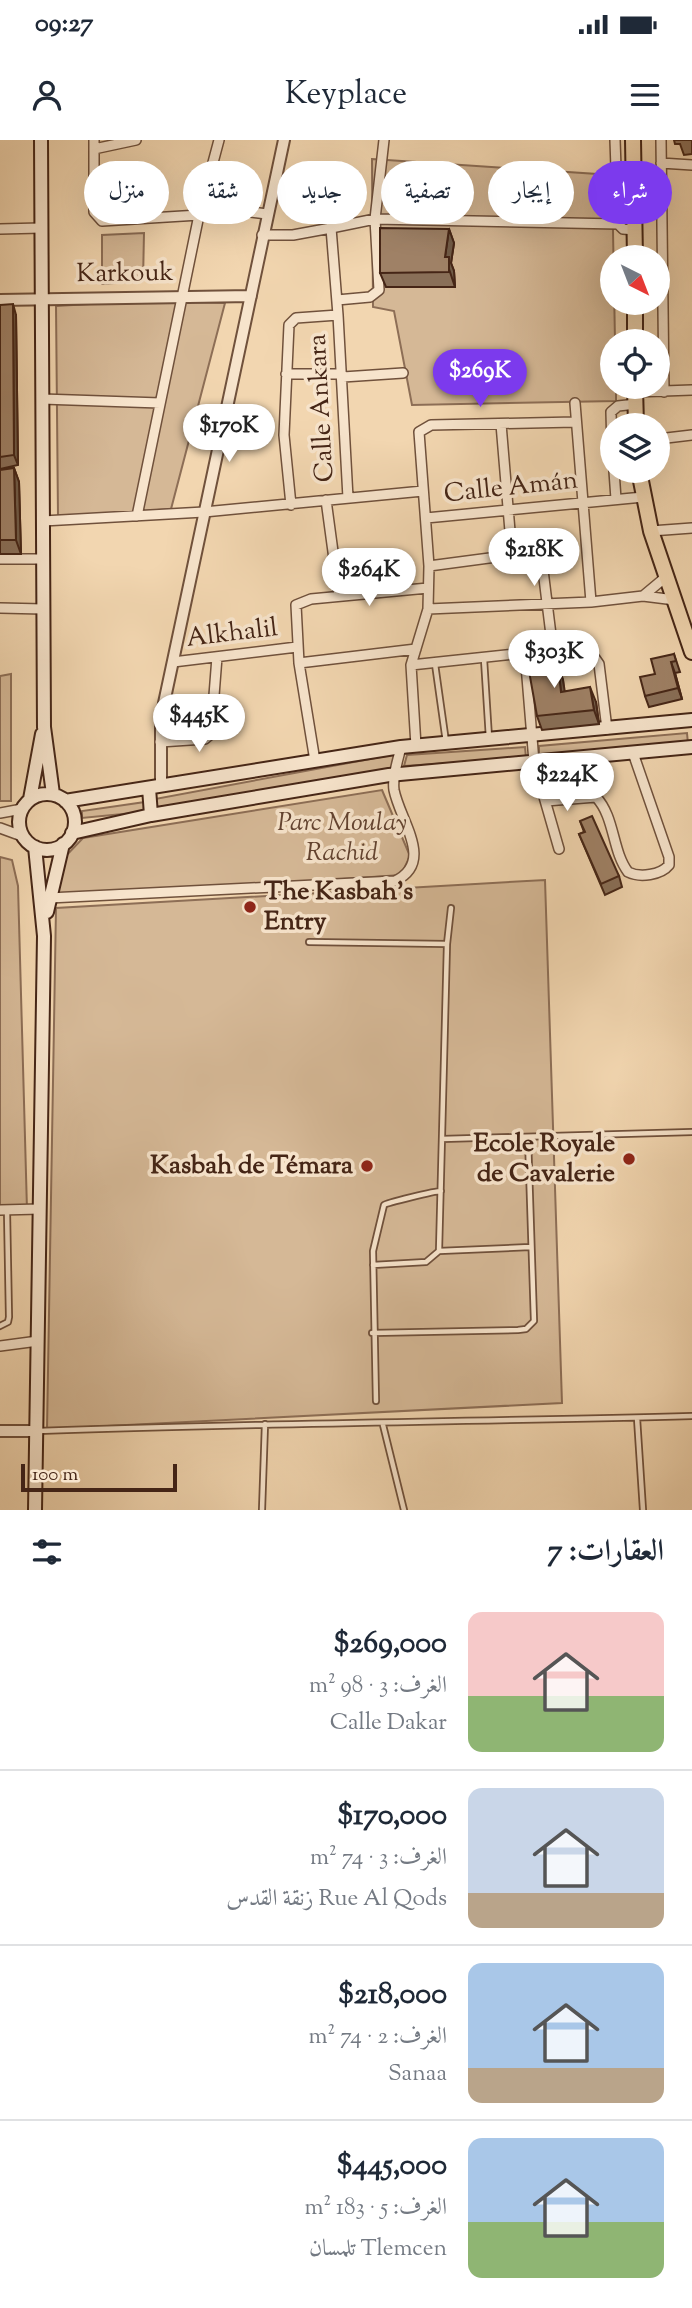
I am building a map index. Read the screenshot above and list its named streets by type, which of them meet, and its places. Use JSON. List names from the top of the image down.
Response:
{
  "streets": {
    "street": [
      "Karkouk",
      "Calle Ankara",
      "Calle Amán",
      "Alkhalil"
    ]
  },
  "parks": ["Parc Moulay Rachid"],
  "places": ["The Kasbah's Entry", "Ecole Royale de Cavalerie", "Kasbah de Témara"],
  "scale_bar": "100 m",
  "north": "bottom right",
  "page": {
    "status": "09:27",
    "header": "Keyplace",
    "chip": [
      "شراء",
      "إيجار",
      "تصفية",
      "جديد",
      "شقة",
      "منزل"
    ],
    "price": [
      "$269K",
      "$170K",
      "$218K",
      "$264K",
      "$303K",
      "$445K",
      "$224K"
    ],
    "scale": "100 m",
    "heading": "العقارات: 7",
    "list": [
      {
        "name": "$269,000",
        "note": "الغرف: 3 · 98 m² · Calle Dakar"
      },
      {
        "name": "$170,000",
        "note": "الغرف: 3 · 74 m² · Rue Al Qods زنقة القدس"
      },
      {
        "name": "$218,000",
        "note": "الغرف: 2 · 74 m² · Sanaa"
      },
      {
        "name": "$445,000",
        "note": "الغرف: 5 · 183 m² · Tlemcen تلمسان"
      }
    ]
  }
}
